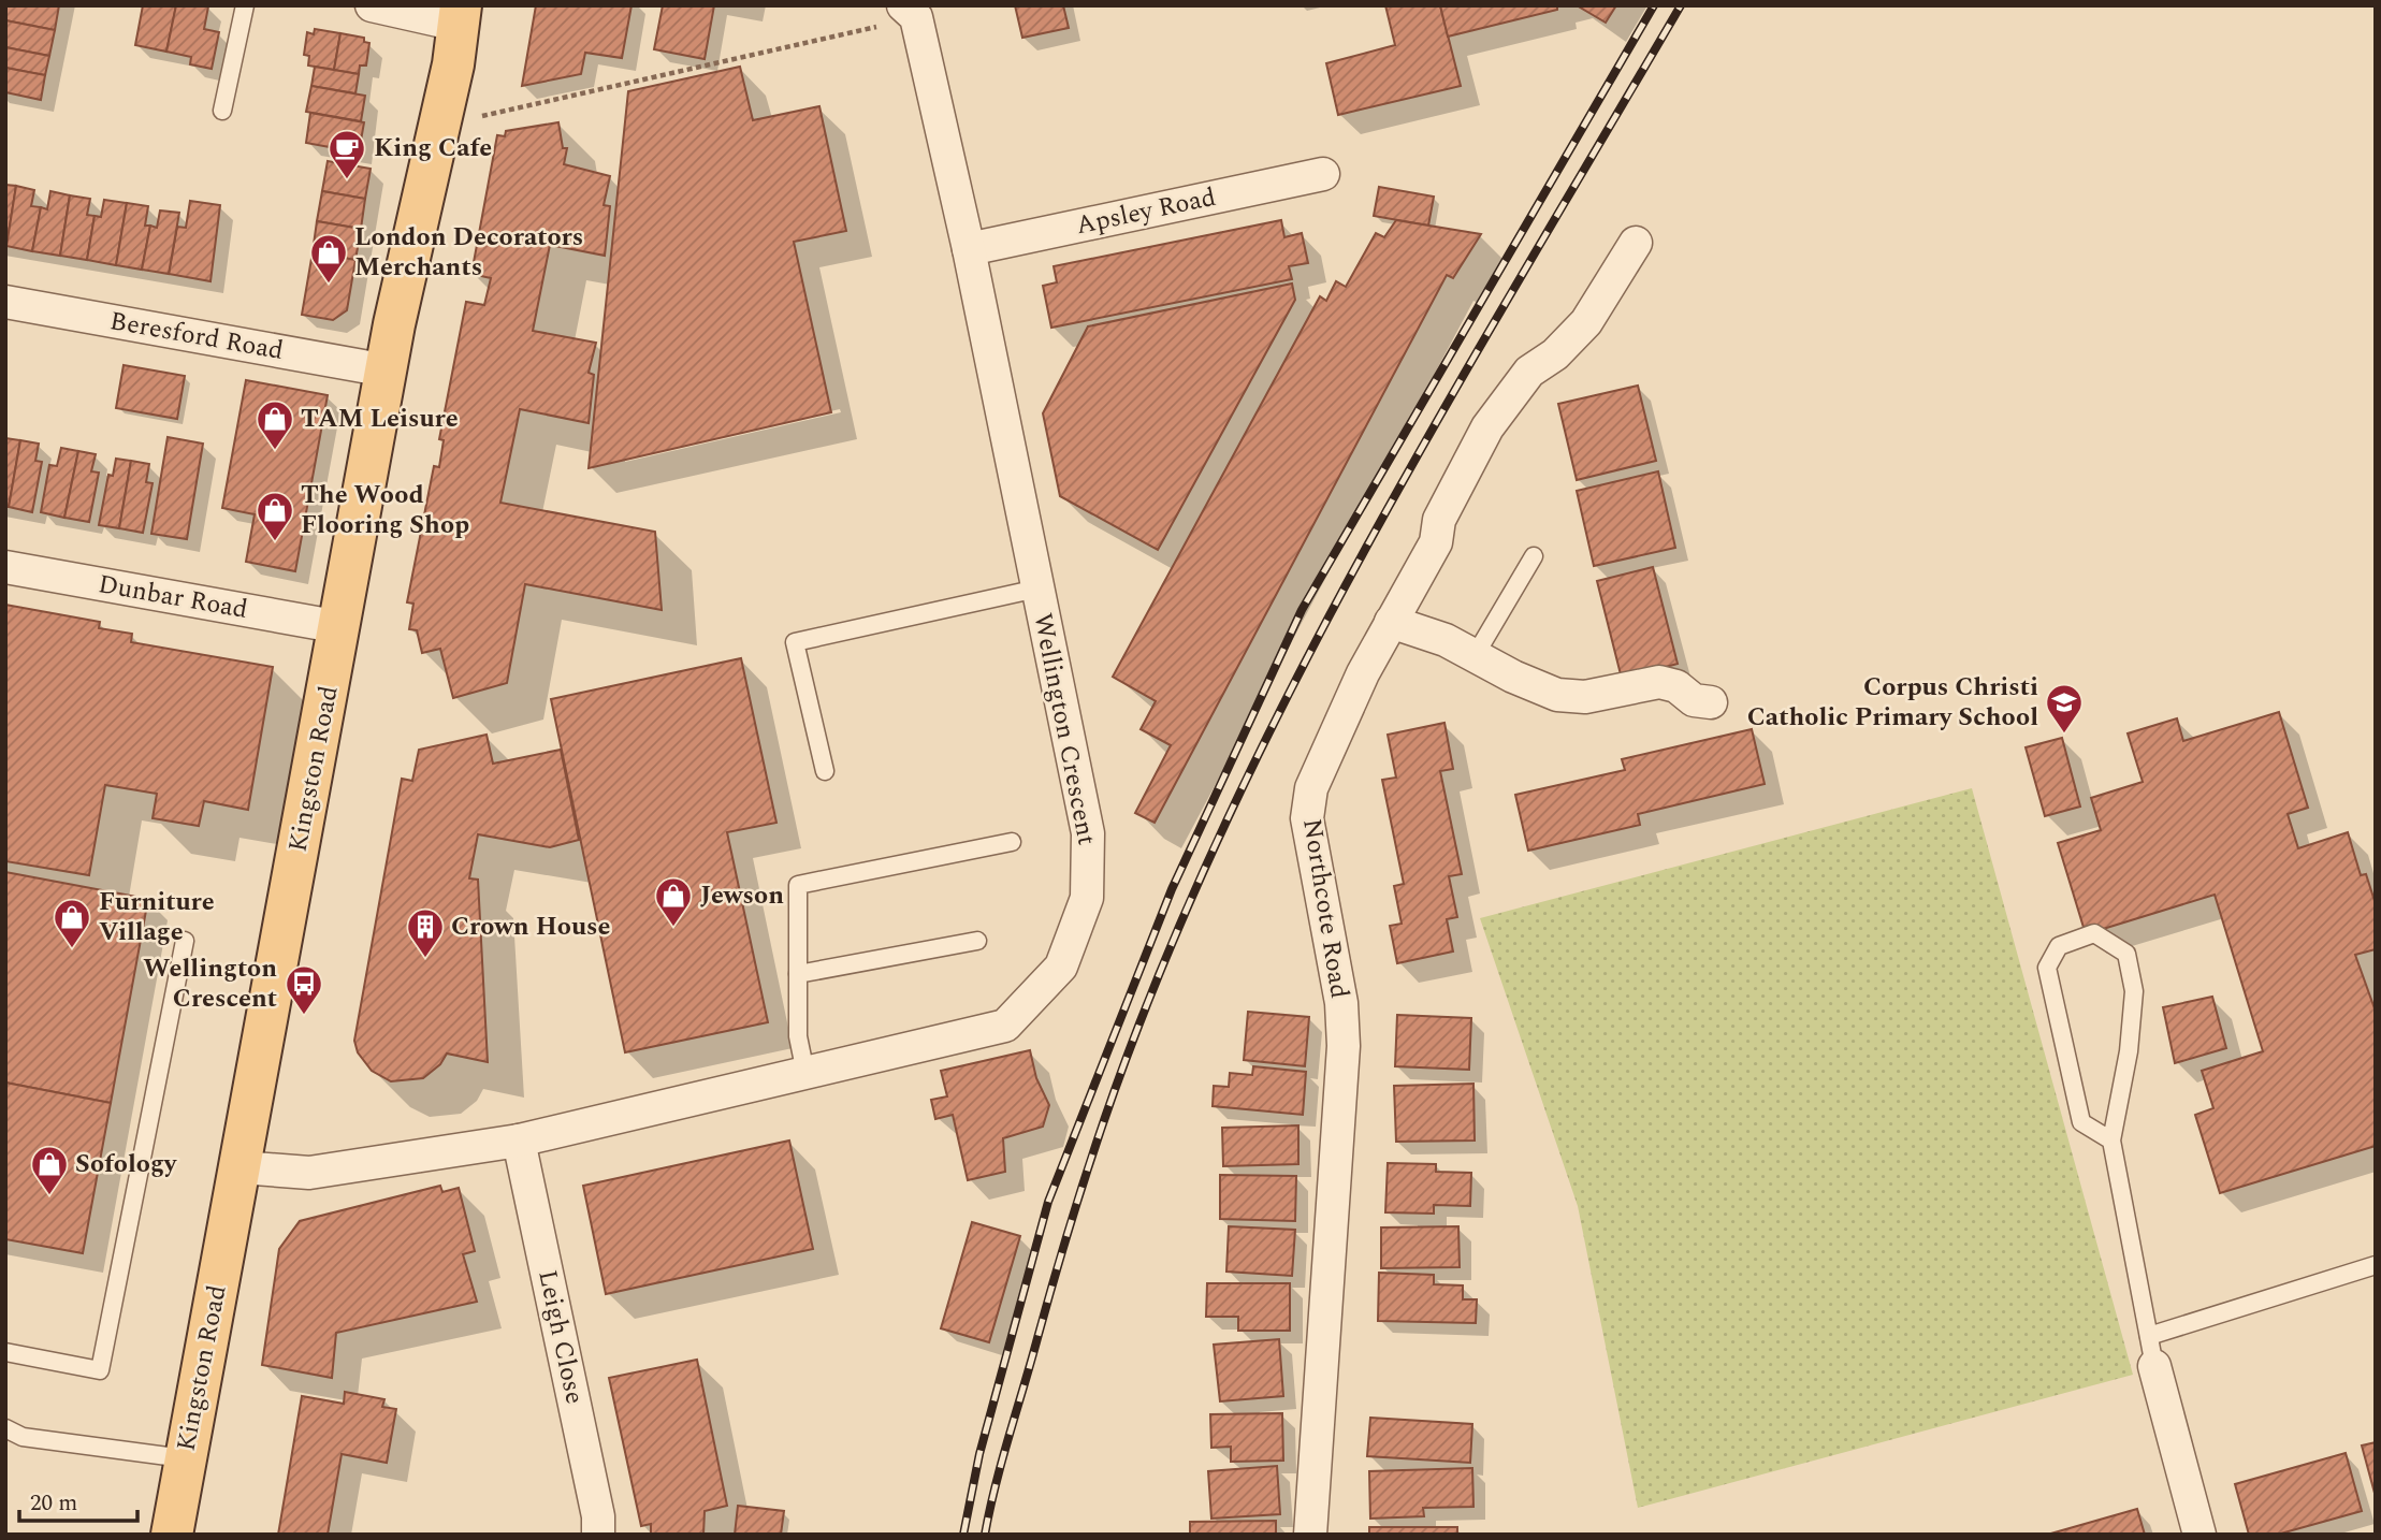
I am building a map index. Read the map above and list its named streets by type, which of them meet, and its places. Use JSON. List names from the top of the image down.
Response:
{
  "streets": {
    "main road": ["Kingston Road"],
    "street": [
      "Apsley Road",
      "Beresford Road",
      "Dunbar Road",
      "Wellington Crescent",
      "Northcote Road",
      "Leigh Close"
    ]
  },
  "crossings": [
    ["Apsley Road", "Wellington Crescent"],
    ["Beresford Road", "Kingston Road"],
    ["Dunbar Road", "Kingston Road"],
    ["Wellington Crescent", "Kingston Road"],
    ["Wellington Crescent", "Leigh Close"]
  ],
  "places": {
    "cafe": ["King Cafe"],
    "shop": [
      "London Decorators Merchants",
      "TAM Leisure",
      "The Wood Flooring Shop",
      "Jewson",
      "Furniture Village",
      "Sofology"
    ],
    "school or university": ["Corpus Christi Catholic Primary School"],
    "building": ["Crown House"],
    "bus stop": ["Wellington Crescent"]
  },
  "scale_bar": "20 m"
}
